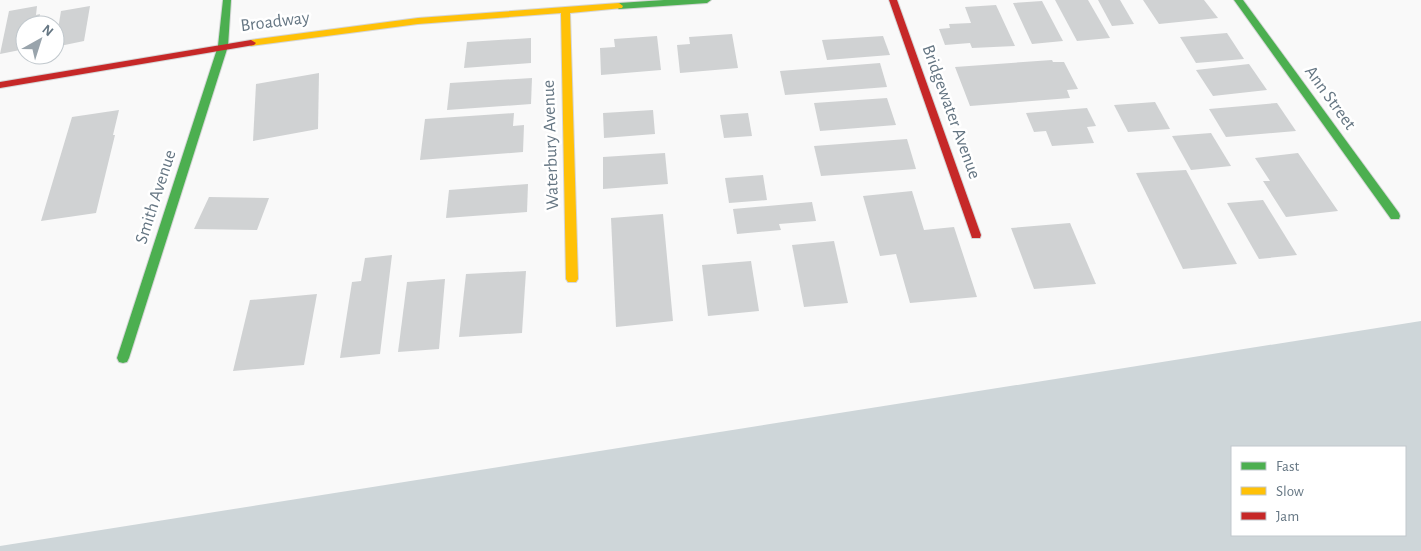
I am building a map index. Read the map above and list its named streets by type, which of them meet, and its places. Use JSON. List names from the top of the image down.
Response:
{
  "streets": {
    "street": [
      "Broadway",
      "Ann Street",
      "Bridgewater Avenue",
      "Waterbury Avenue",
      "Smith Avenue"
    ]
  },
  "crossings": [
    ["Broadway", "Waterbury Avenue"],
    ["Broadway", "Smith Avenue"]
  ],
  "legend": ["Fast", "Slow", "Jam"],
  "north": "top right"
}
